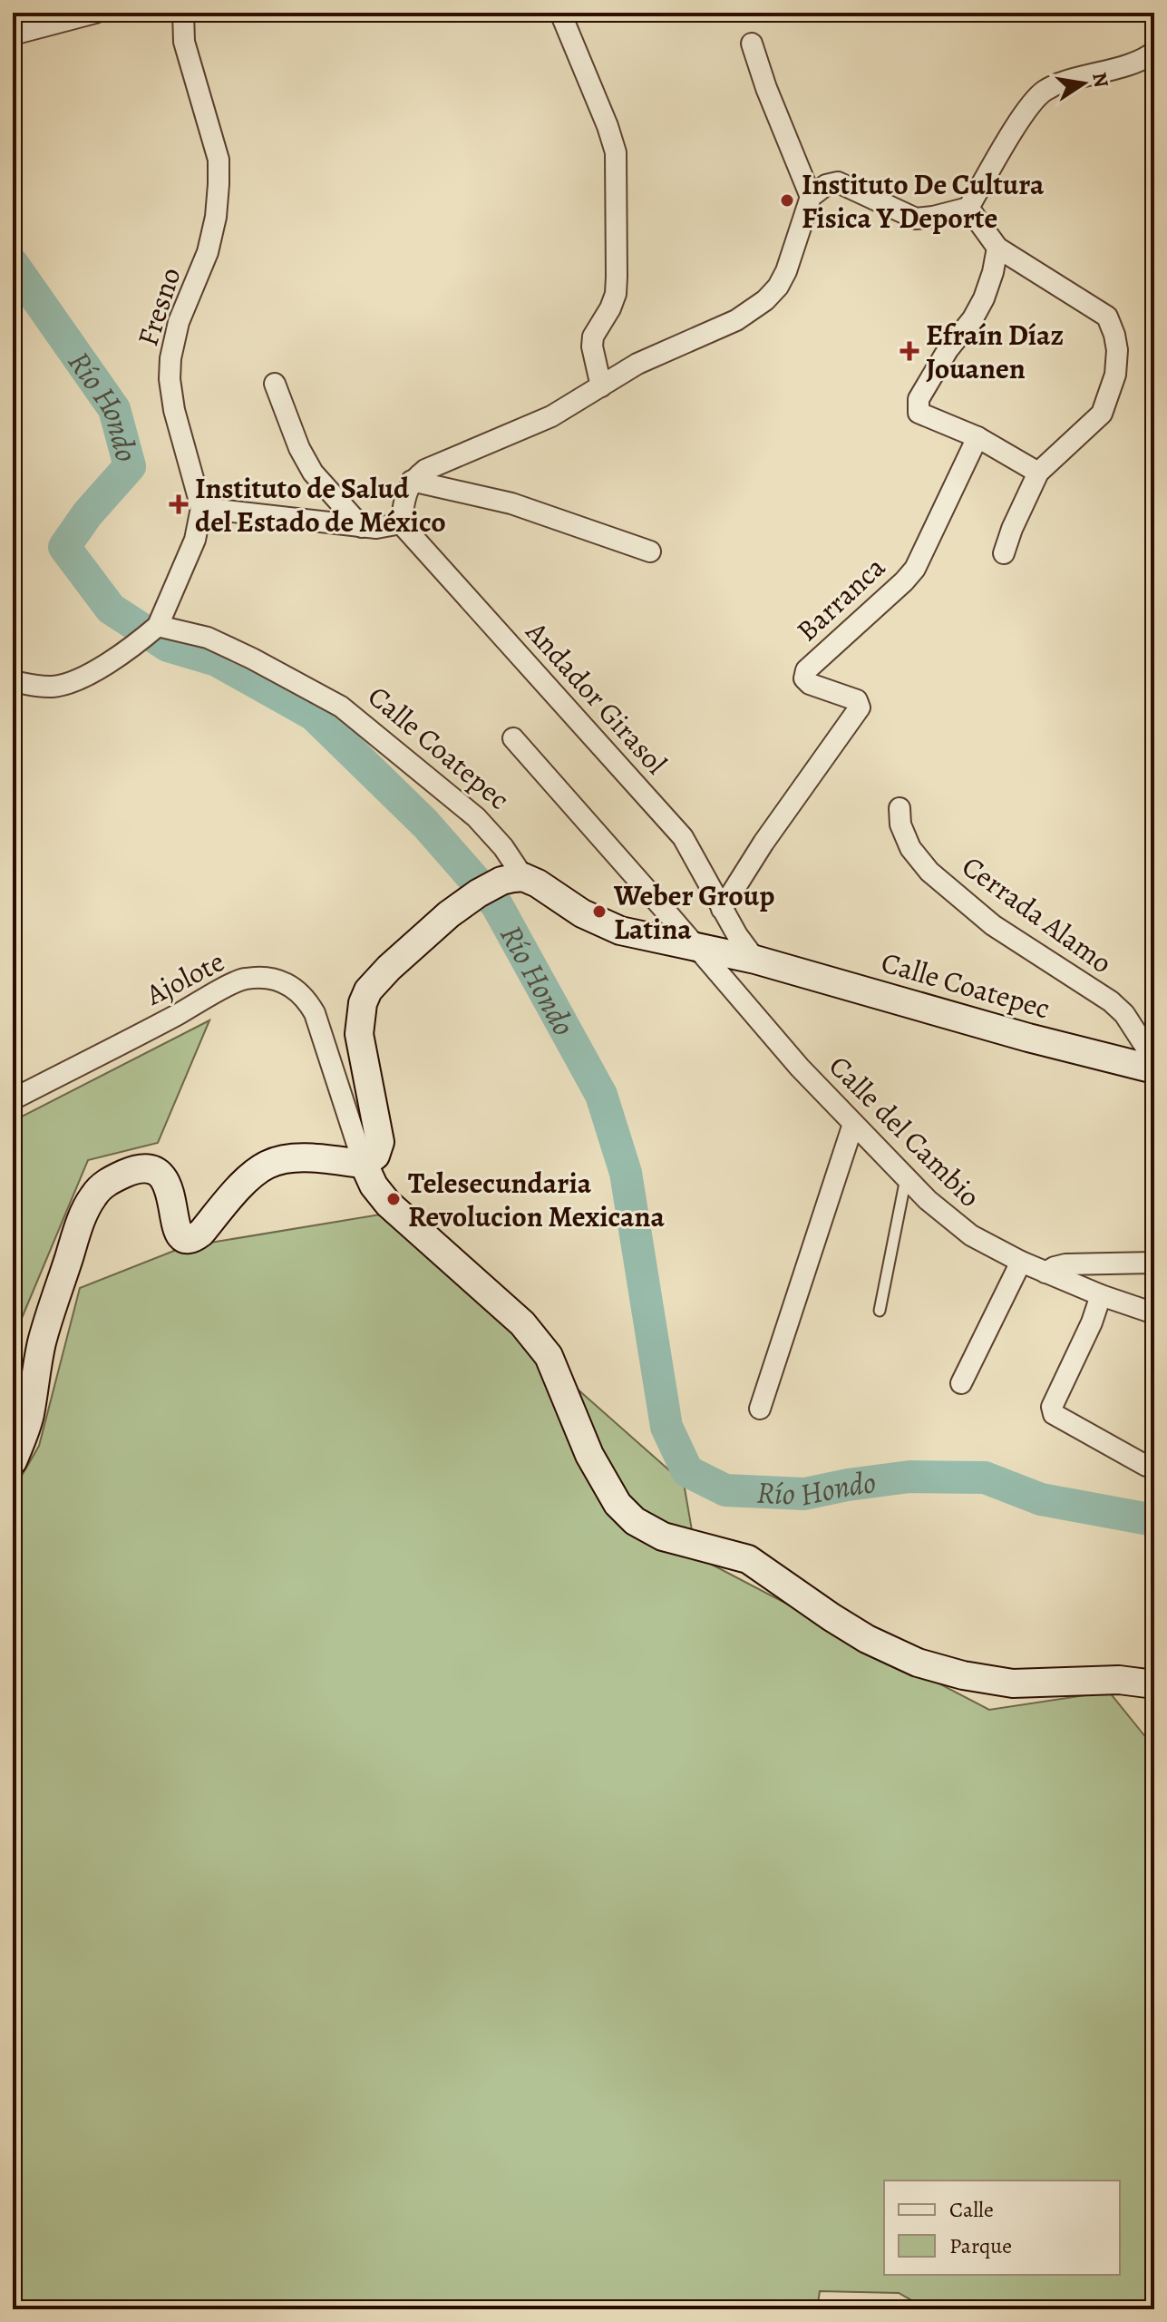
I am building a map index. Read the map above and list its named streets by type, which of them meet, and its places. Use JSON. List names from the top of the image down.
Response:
{
  "streets": {
    "main road": ["Calle Coatepec"],
    "street": [
      "Fresno",
      "Barranca",
      "Andador Girasol",
      "Cerrada Alamo",
      "Ajolote",
      "Calle del Cambio"
    ]
  },
  "crossings": [
    ["Barranca", "Andador Girasol"],
    ["Andador Girasol", "Calle Coatepec"],
    ["Calle Coatepec", "Calle del Cambio"]
  ],
  "water": ["Río Hondo"],
  "places": {
    "other": ["Instituto De Cultura Fisica Y Deporte", "Weber Group Latina", "Telesecundaria Revolucion Mexicana"],
    "health": ["Efraín Díaz Jouanen", "Instituto de Salud del Estado de México"]
  },
  "legend": ["Calle", "Parque"],
  "north": "right"
}
